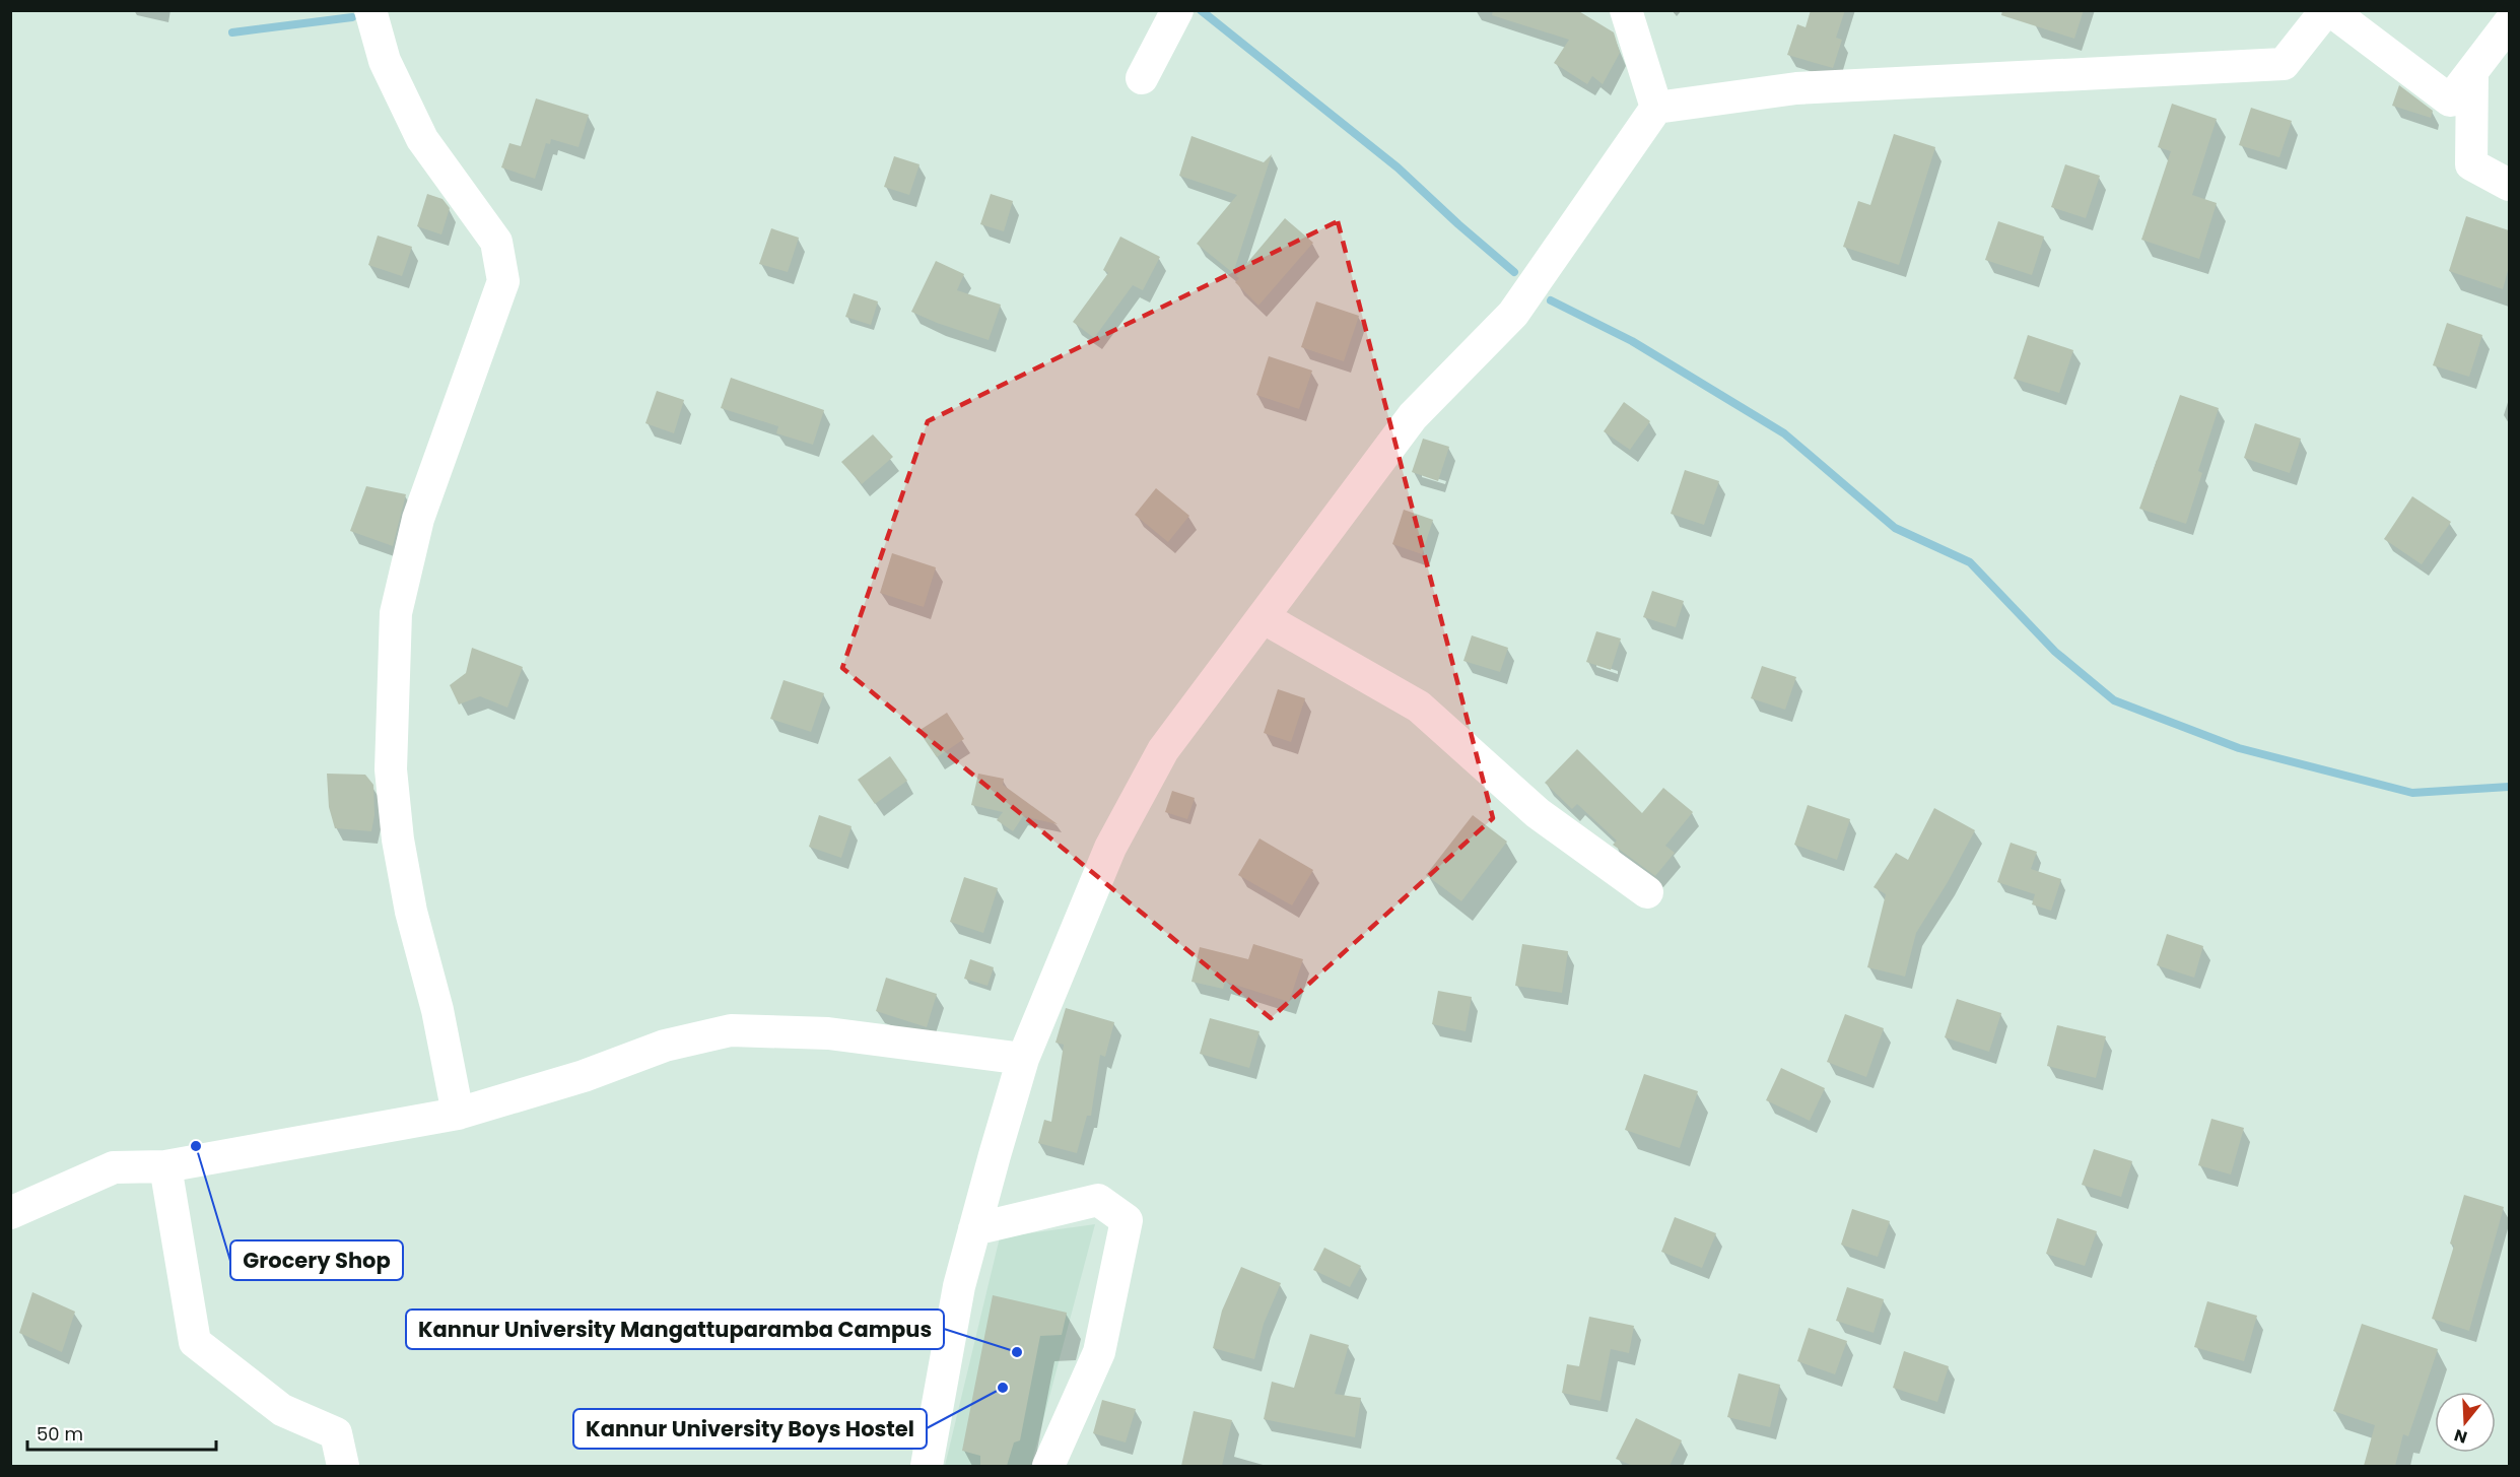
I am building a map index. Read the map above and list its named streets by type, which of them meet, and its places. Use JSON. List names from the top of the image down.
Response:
{
  "places": ["Grocery Shop", "Kannur University Mangattuparamba Campus", "Kannur University Boys Hostel"],
  "scale_bar": "50 m",
  "north": "bottom"
}
